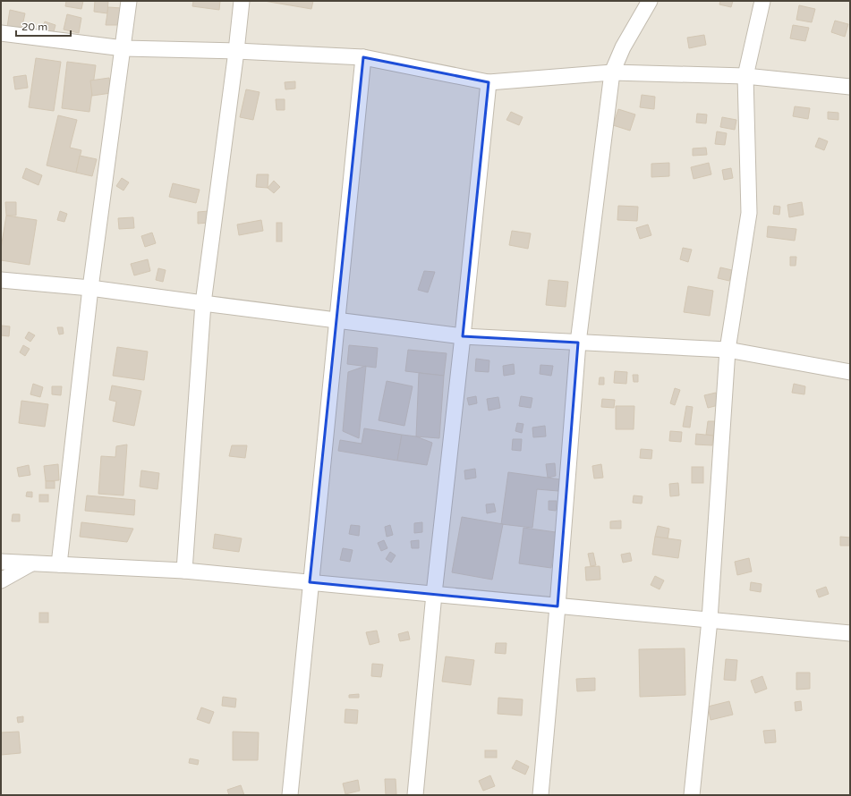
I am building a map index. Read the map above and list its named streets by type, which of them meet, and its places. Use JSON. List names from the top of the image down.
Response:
{
  "scale_bar": "20 m"
}
